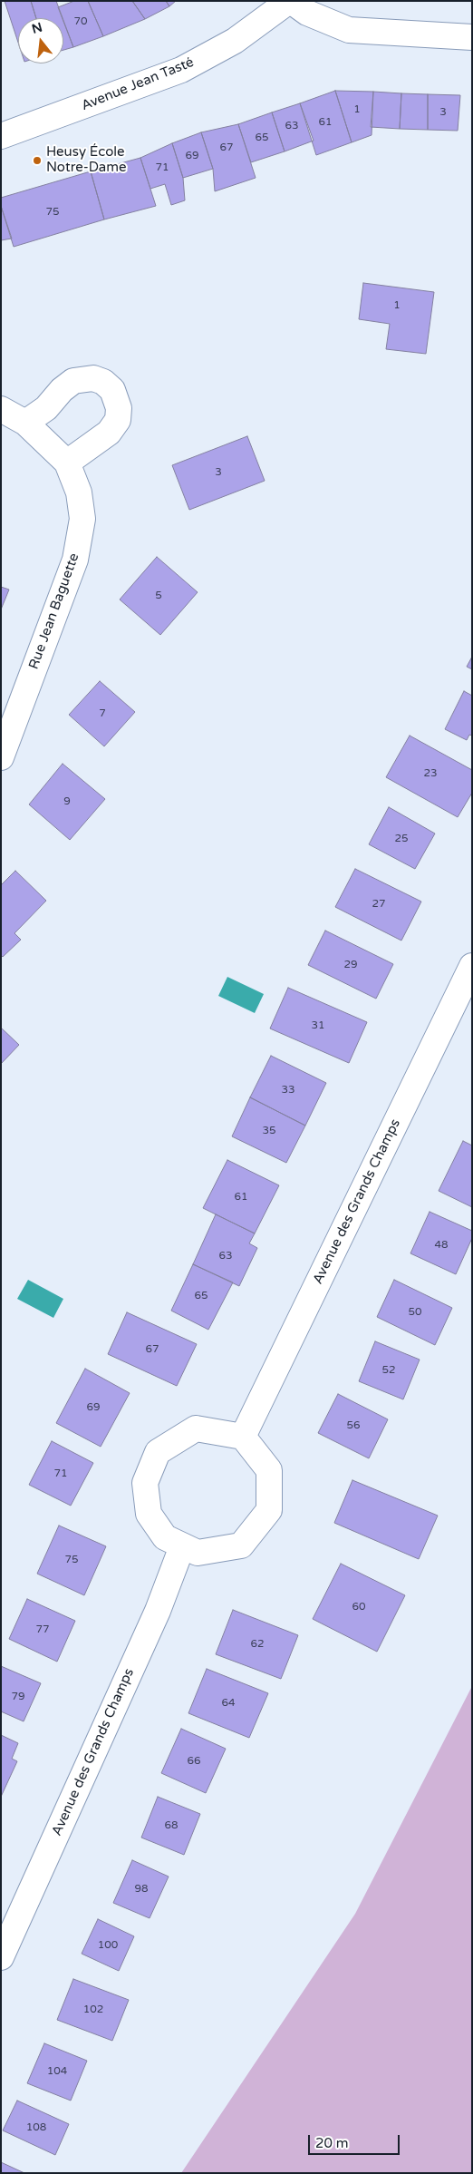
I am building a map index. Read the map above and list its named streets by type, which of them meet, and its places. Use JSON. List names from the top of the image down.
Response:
{
  "streets": {
    "street": ["Avenue Jean Tasté", "Rue Jean Baguette", "Avenue des Grands Champs"]
  },
  "places": ["Heusy École Notre-Dame"],
  "house_numbers": [
    "70",
    "1",
    "3",
    "61",
    "63",
    "65",
    "67",
    "69",
    "71",
    "75",
    "1",
    "3",
    "5",
    "7",
    "23",
    "9",
    "25",
    "27",
    "29",
    "31",
    "33",
    "35",
    "61",
    "48",
    "63",
    "65",
    "50",
    "67",
    "52",
    "69",
    "56",
    "71",
    "75",
    "60",
    "77",
    "62",
    "79",
    "64",
    "66",
    "68",
    "98",
    "100",
    "102",
    "104",
    "108"
  ],
  "scale_bar": "20 m",
  "north": "top"
}
